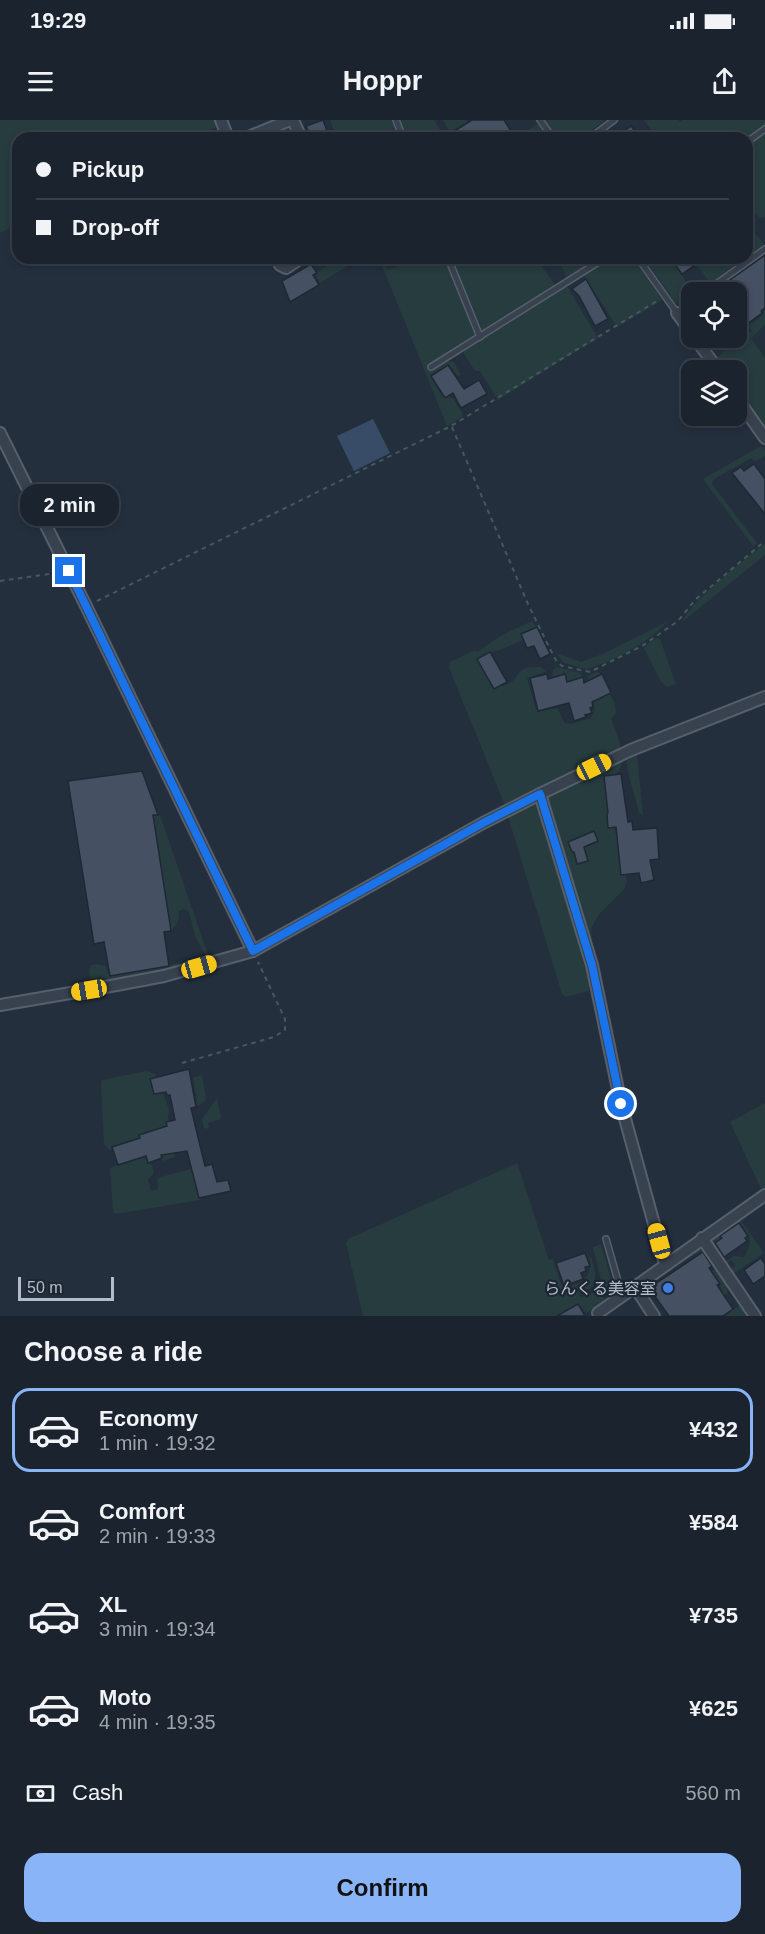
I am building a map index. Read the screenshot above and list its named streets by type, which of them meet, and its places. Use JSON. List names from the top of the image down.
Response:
{
  "places": ["らんくる美容室"],
  "scale_bar": "50 m",
  "page": {
    "status": "19:29",
    "header": "Hoppr",
    "banner": ["Pickup", "Drop-off"],
    "bubble": "2 min",
    "scale": "50 m",
    "heading": "Choose a ride",
    "list": [
      {
        "name": "Economy",
        "note": "1 min · 19:32",
        "value": "¥432"
      },
      {
        "name": "Comfort",
        "note": "2 min · 19:33",
        "value": "¥584"
      },
      {
        "name": "XL",
        "note": "3 min · 19:34",
        "value": "¥735"
      },
      {
        "name": "Moto",
        "note": "4 min · 19:35",
        "value": "¥625"
      }
    ],
    "pay": ["Cash", "560 m"],
    "buttons": "Confirm"
  }
}
